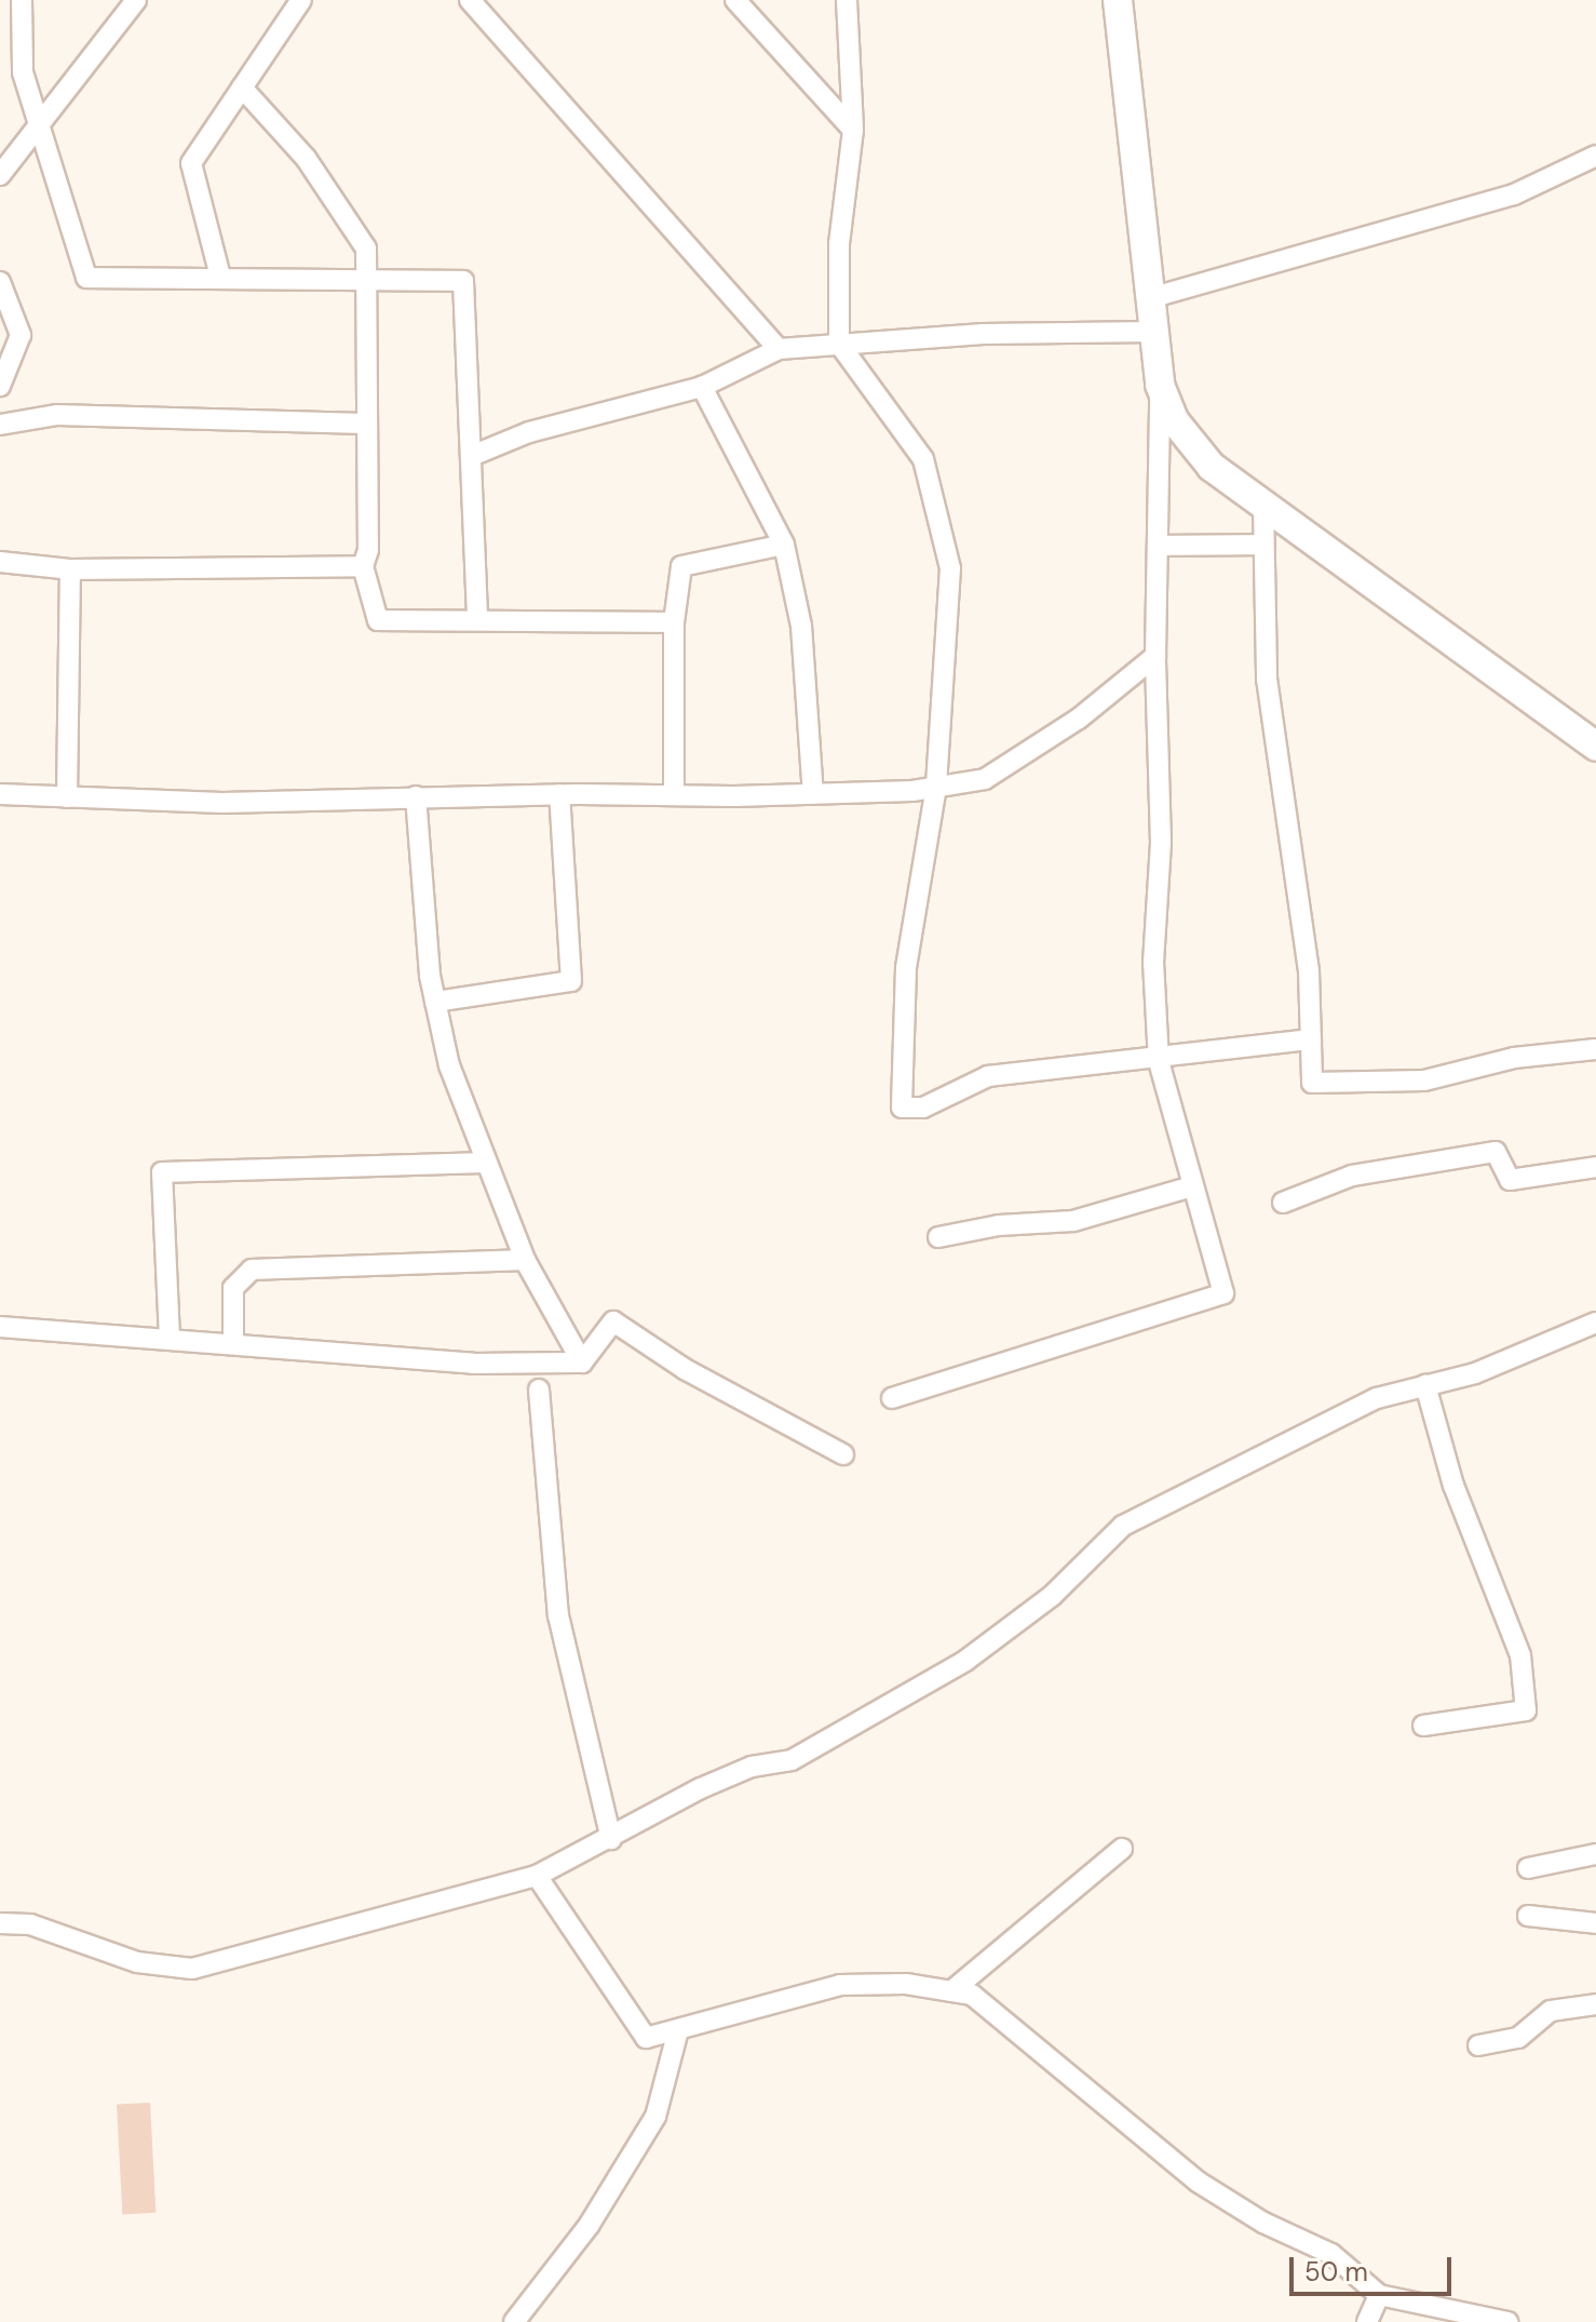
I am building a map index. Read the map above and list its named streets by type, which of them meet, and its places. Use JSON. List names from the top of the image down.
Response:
{
  "scale_bar": "50 m"
}
